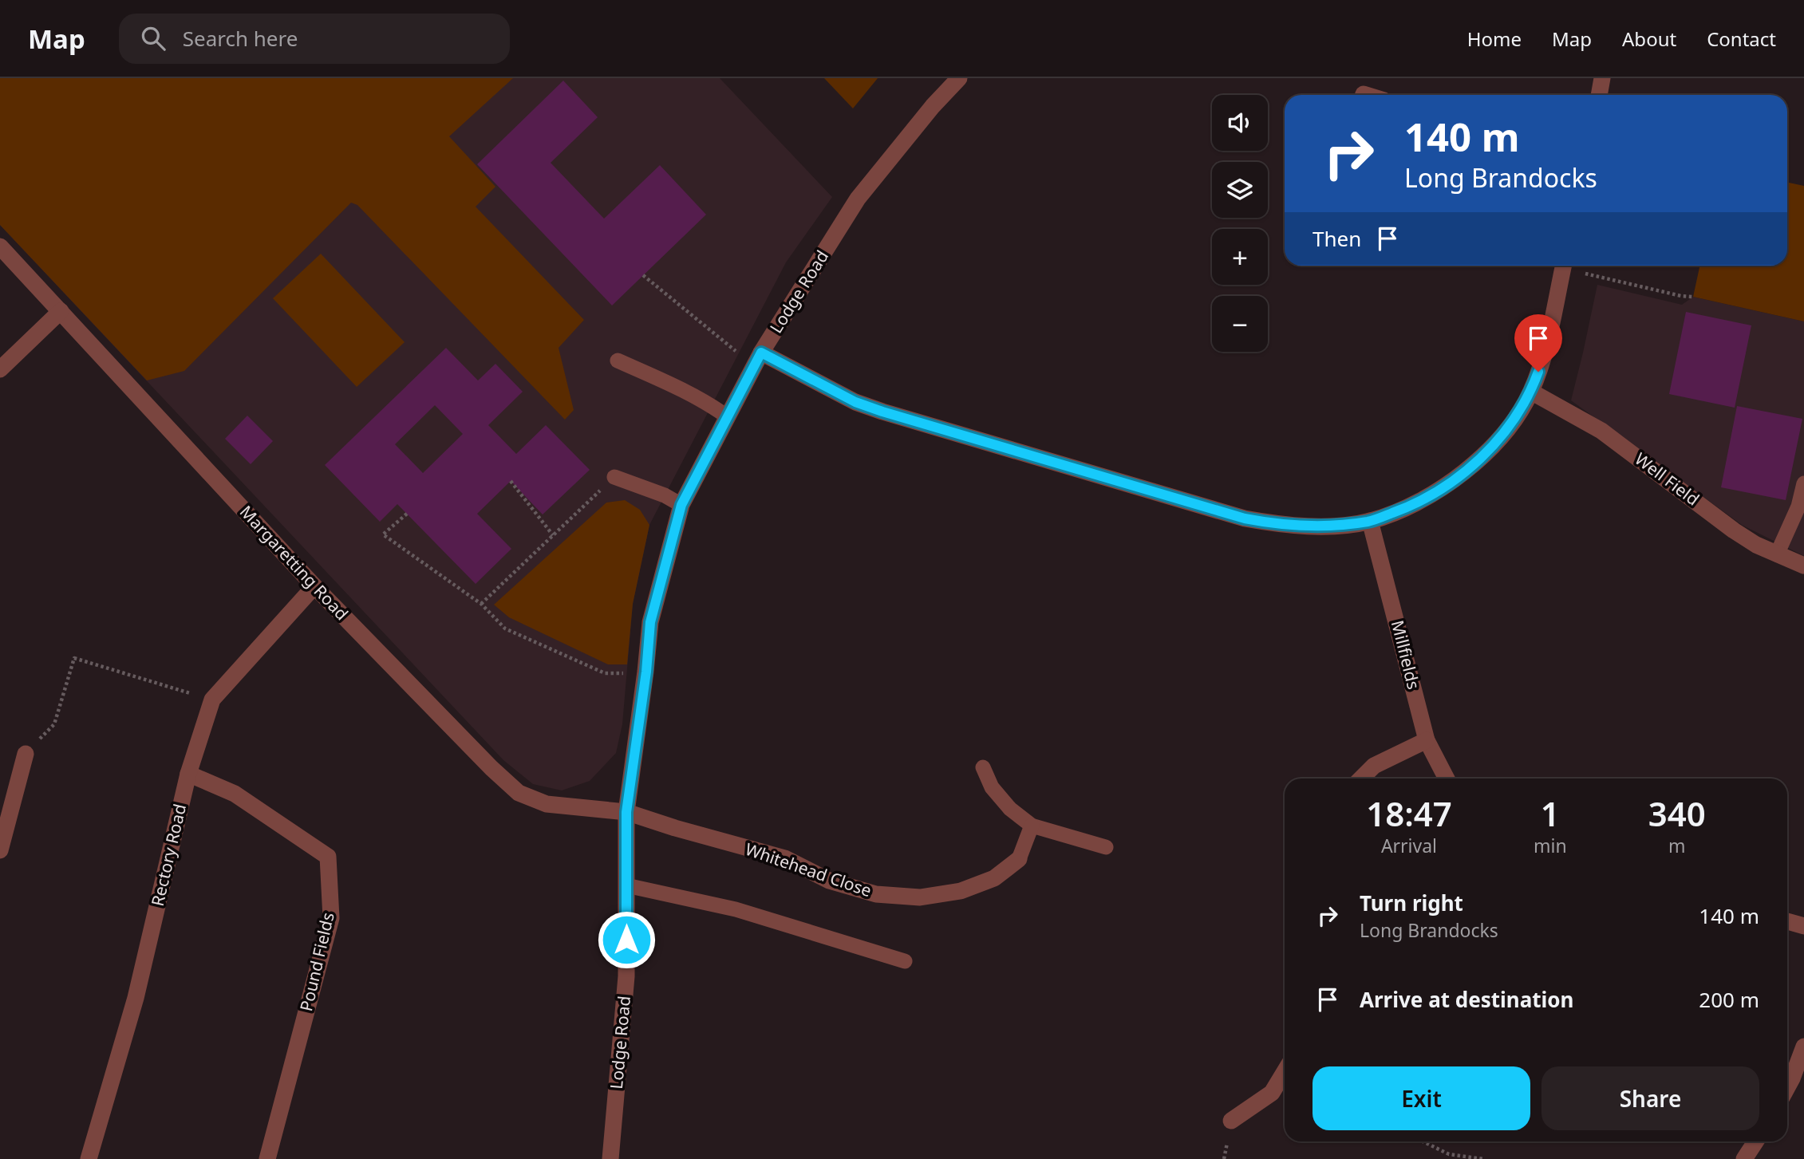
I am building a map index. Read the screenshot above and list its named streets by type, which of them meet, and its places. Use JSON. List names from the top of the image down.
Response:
{
  "streets": {
    "street": [
      "Lodge Road",
      "Well Field",
      "Margaretting Road",
      "Millfields",
      "Rectory Road",
      "Whitehead Close",
      "Pound Fields"
    ]
  },
  "crossings": [
    ["Lodge Road", "Margaretting Road"],
    ["Lodge Road", "Whitehead Close"],
    ["Margaretting Road", "Rectory Road"],
    ["Margaretting Road", "Whitehead Close"],
    ["Rectory Road", "Pound Fields"]
  ],
  "page": {
    "header": "Map",
    "search": "Search here",
    "nav": [
      "Home",
      "Map",
      "About",
      "Contact"
    ],
    "map_buttons": ["+", "−"],
    "turn": ["140 m", "Long Brandocks"],
    "then": "Then",
    "eta": [
      "18:47",
      "Arrival",
      "1",
      "min",
      "340",
      "m"
    ],
    "list": [
      {
        "name": "Turn right",
        "note": "Long Brandocks",
        "value": "140 m"
      },
      {
        "name": "Arrive at destination",
        "value": "200 m"
      }
    ],
    "buttons": ["Exit", "Share"]
  }
}
